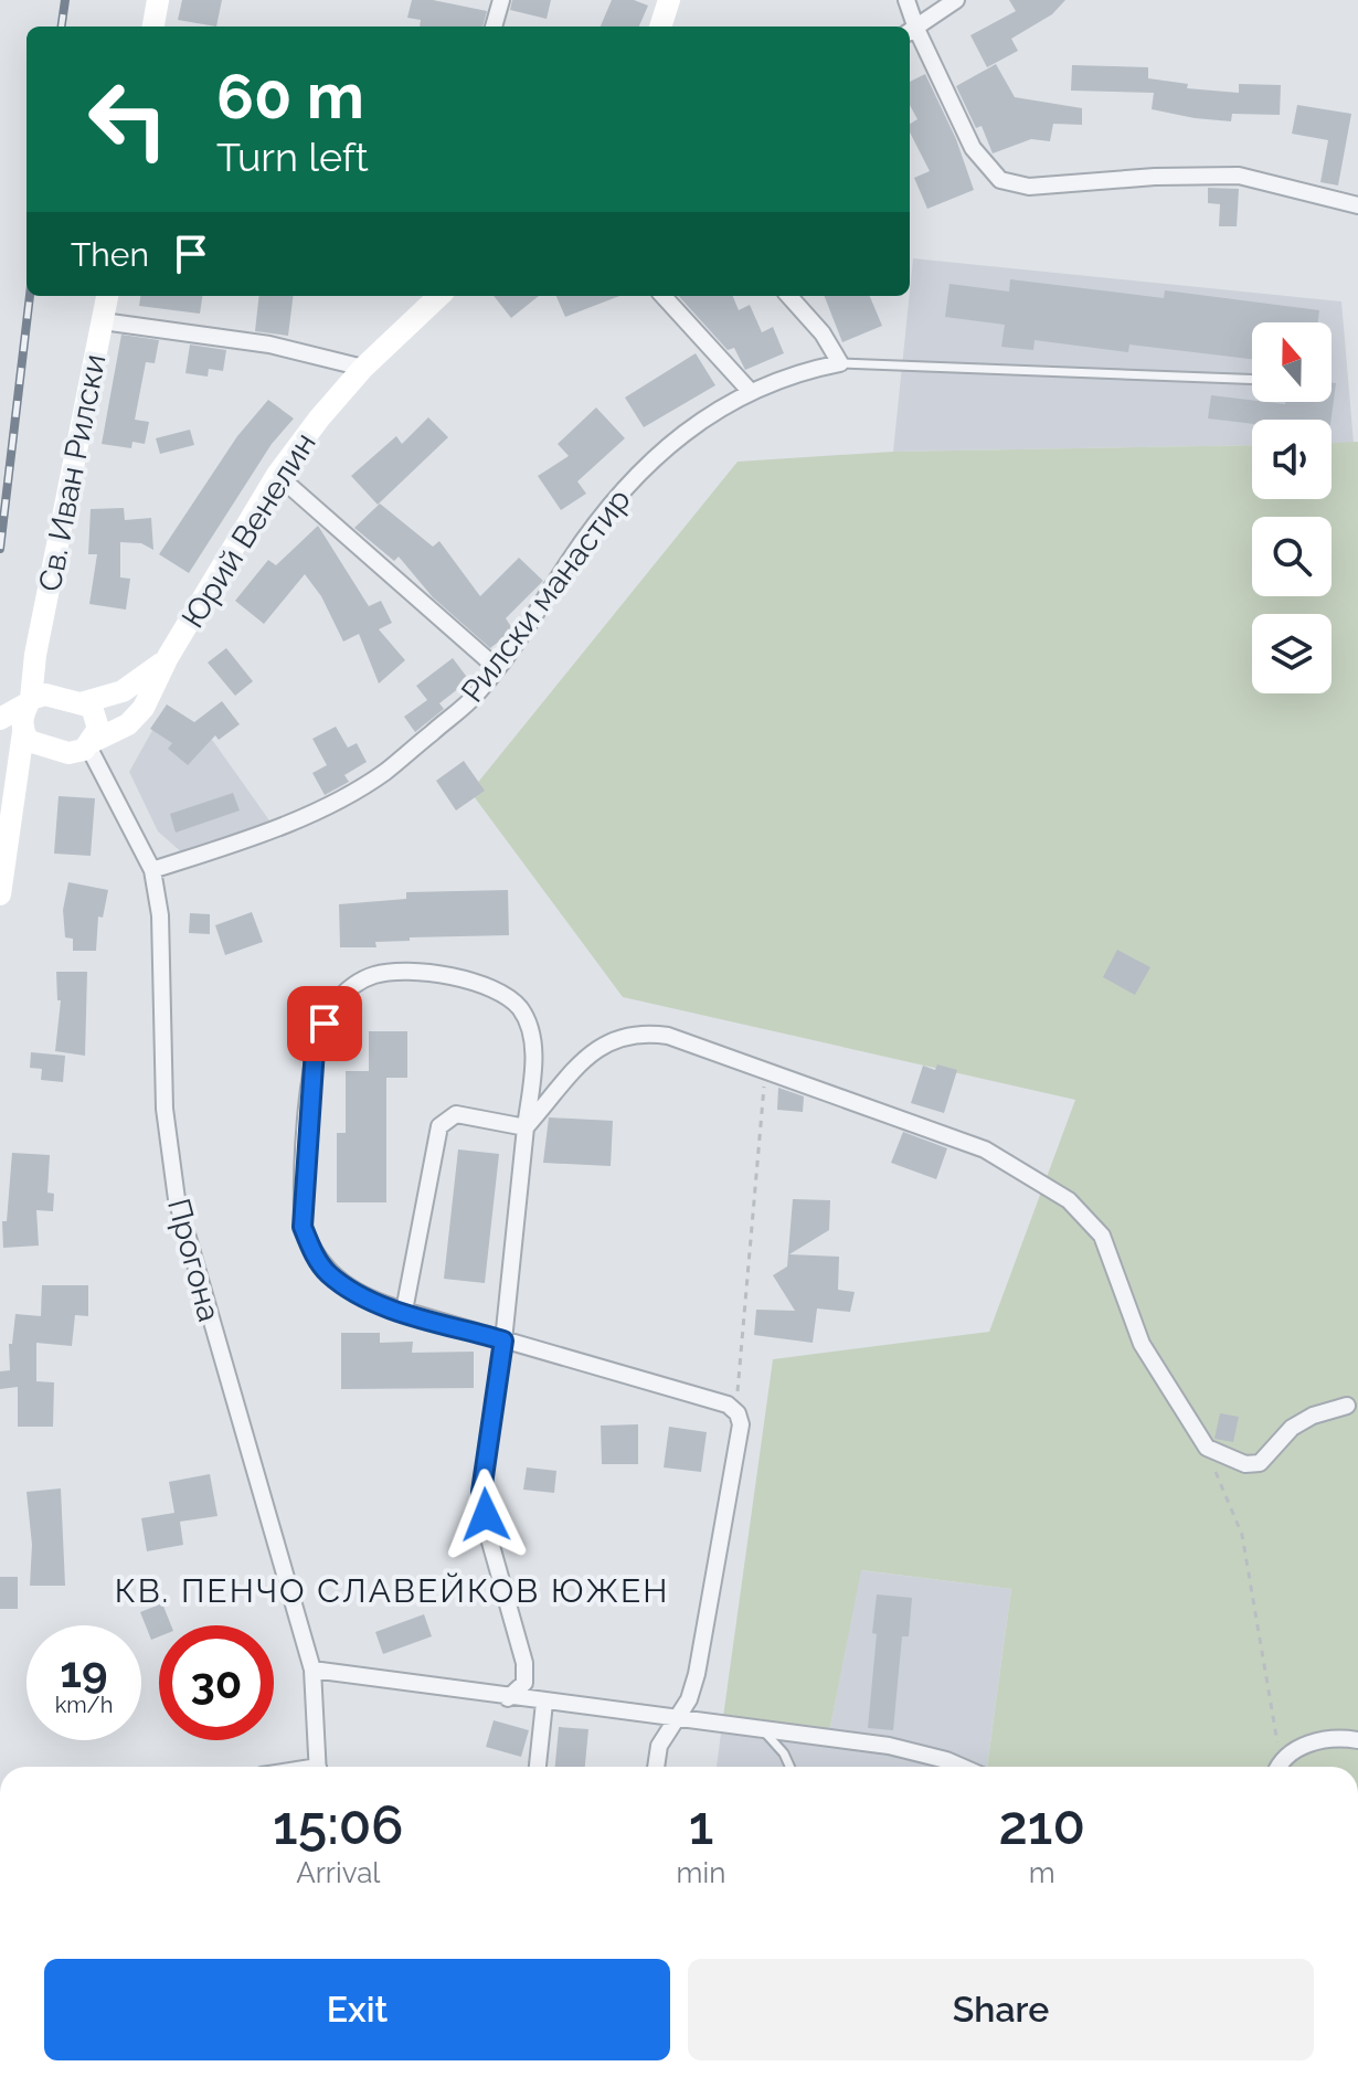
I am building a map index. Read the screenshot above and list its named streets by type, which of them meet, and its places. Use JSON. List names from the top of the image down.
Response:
{
  "streets": {
    "street": [
      "Св. Иван Рилски",
      "Юрий Венелин",
      "Рилски манастир",
      "Прогона"
    ]
  },
  "crossings": [
    ["Юрий Венелин", "Прогона"],
    ["Рилски манастир", "Прогона"]
  ],
  "districts": ["КВ. ПЕНЧО СЛАВЕЙКОВ ЮЖЕН"],
  "north": "top",
  "page": {
    "turn": ["60 m", "Turn left"],
    "then": "Then",
    "speed": "19 km/h",
    "limit": "30",
    "eta": [
      "15:06",
      "Arrival",
      "1",
      "min",
      "210",
      "m"
    ],
    "buttons": ["Exit", "Share"]
  }
}
